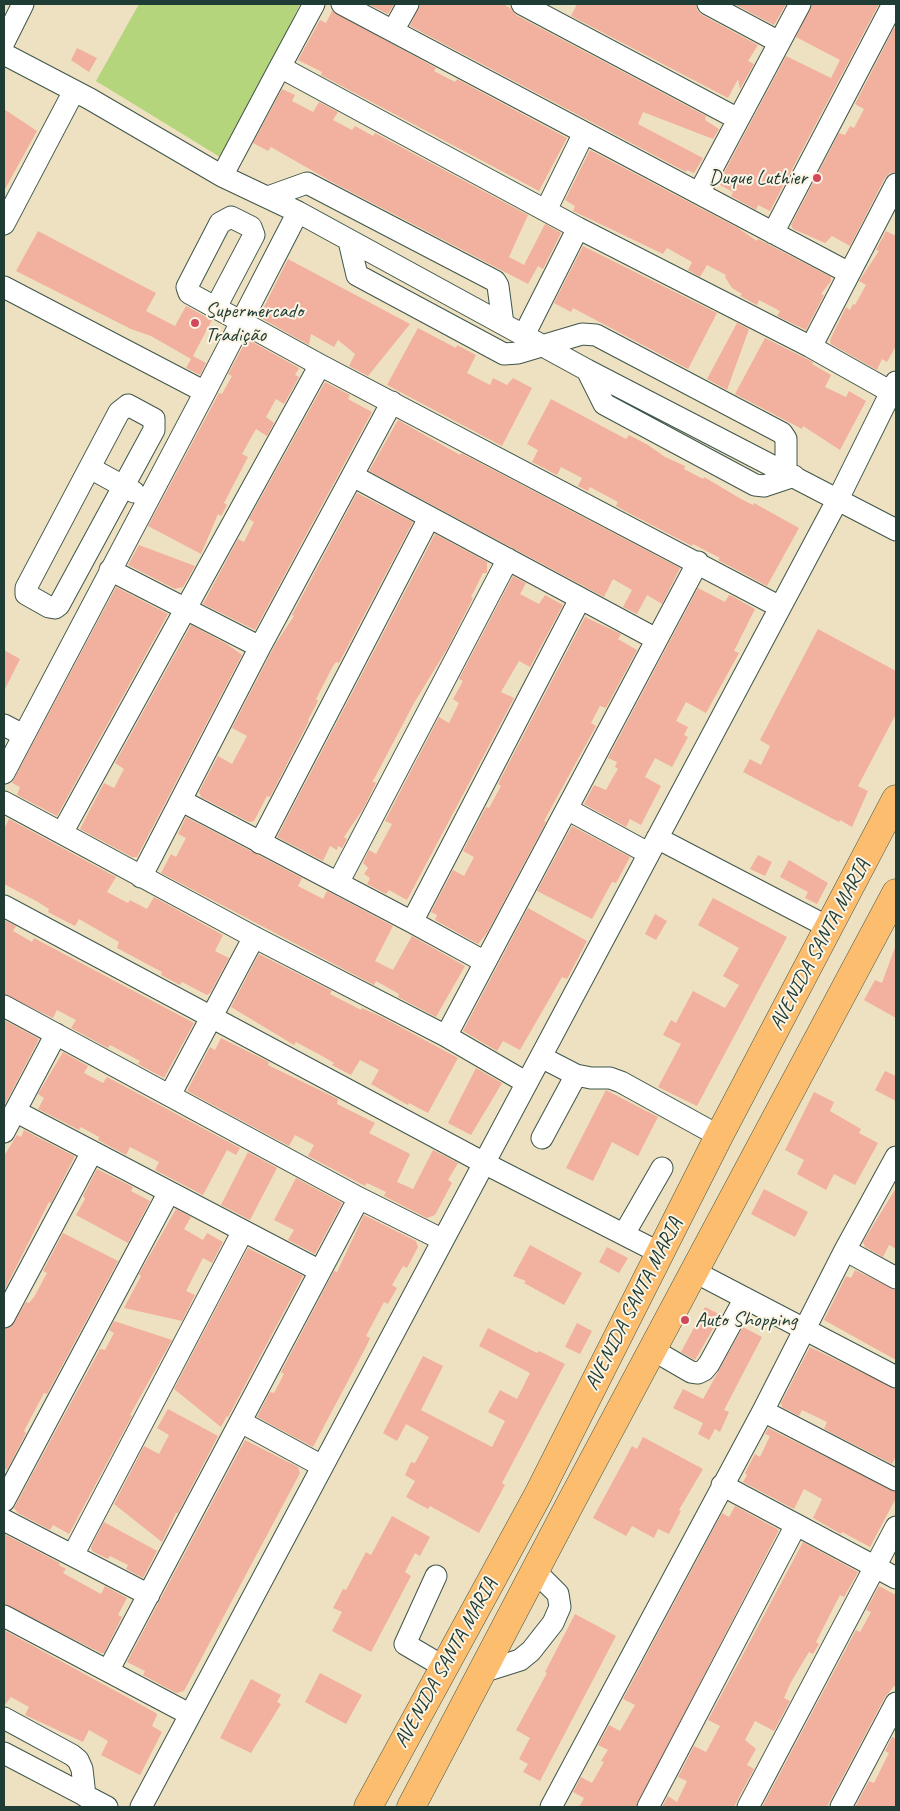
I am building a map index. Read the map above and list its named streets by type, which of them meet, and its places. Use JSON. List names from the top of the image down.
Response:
{
  "streets": {
    "main road": ["AVENIDA SANTA MARIA"]
  },
  "places": ["Duque Luthier", "Supermercado Tradição", "Auto Shopping"]
}
